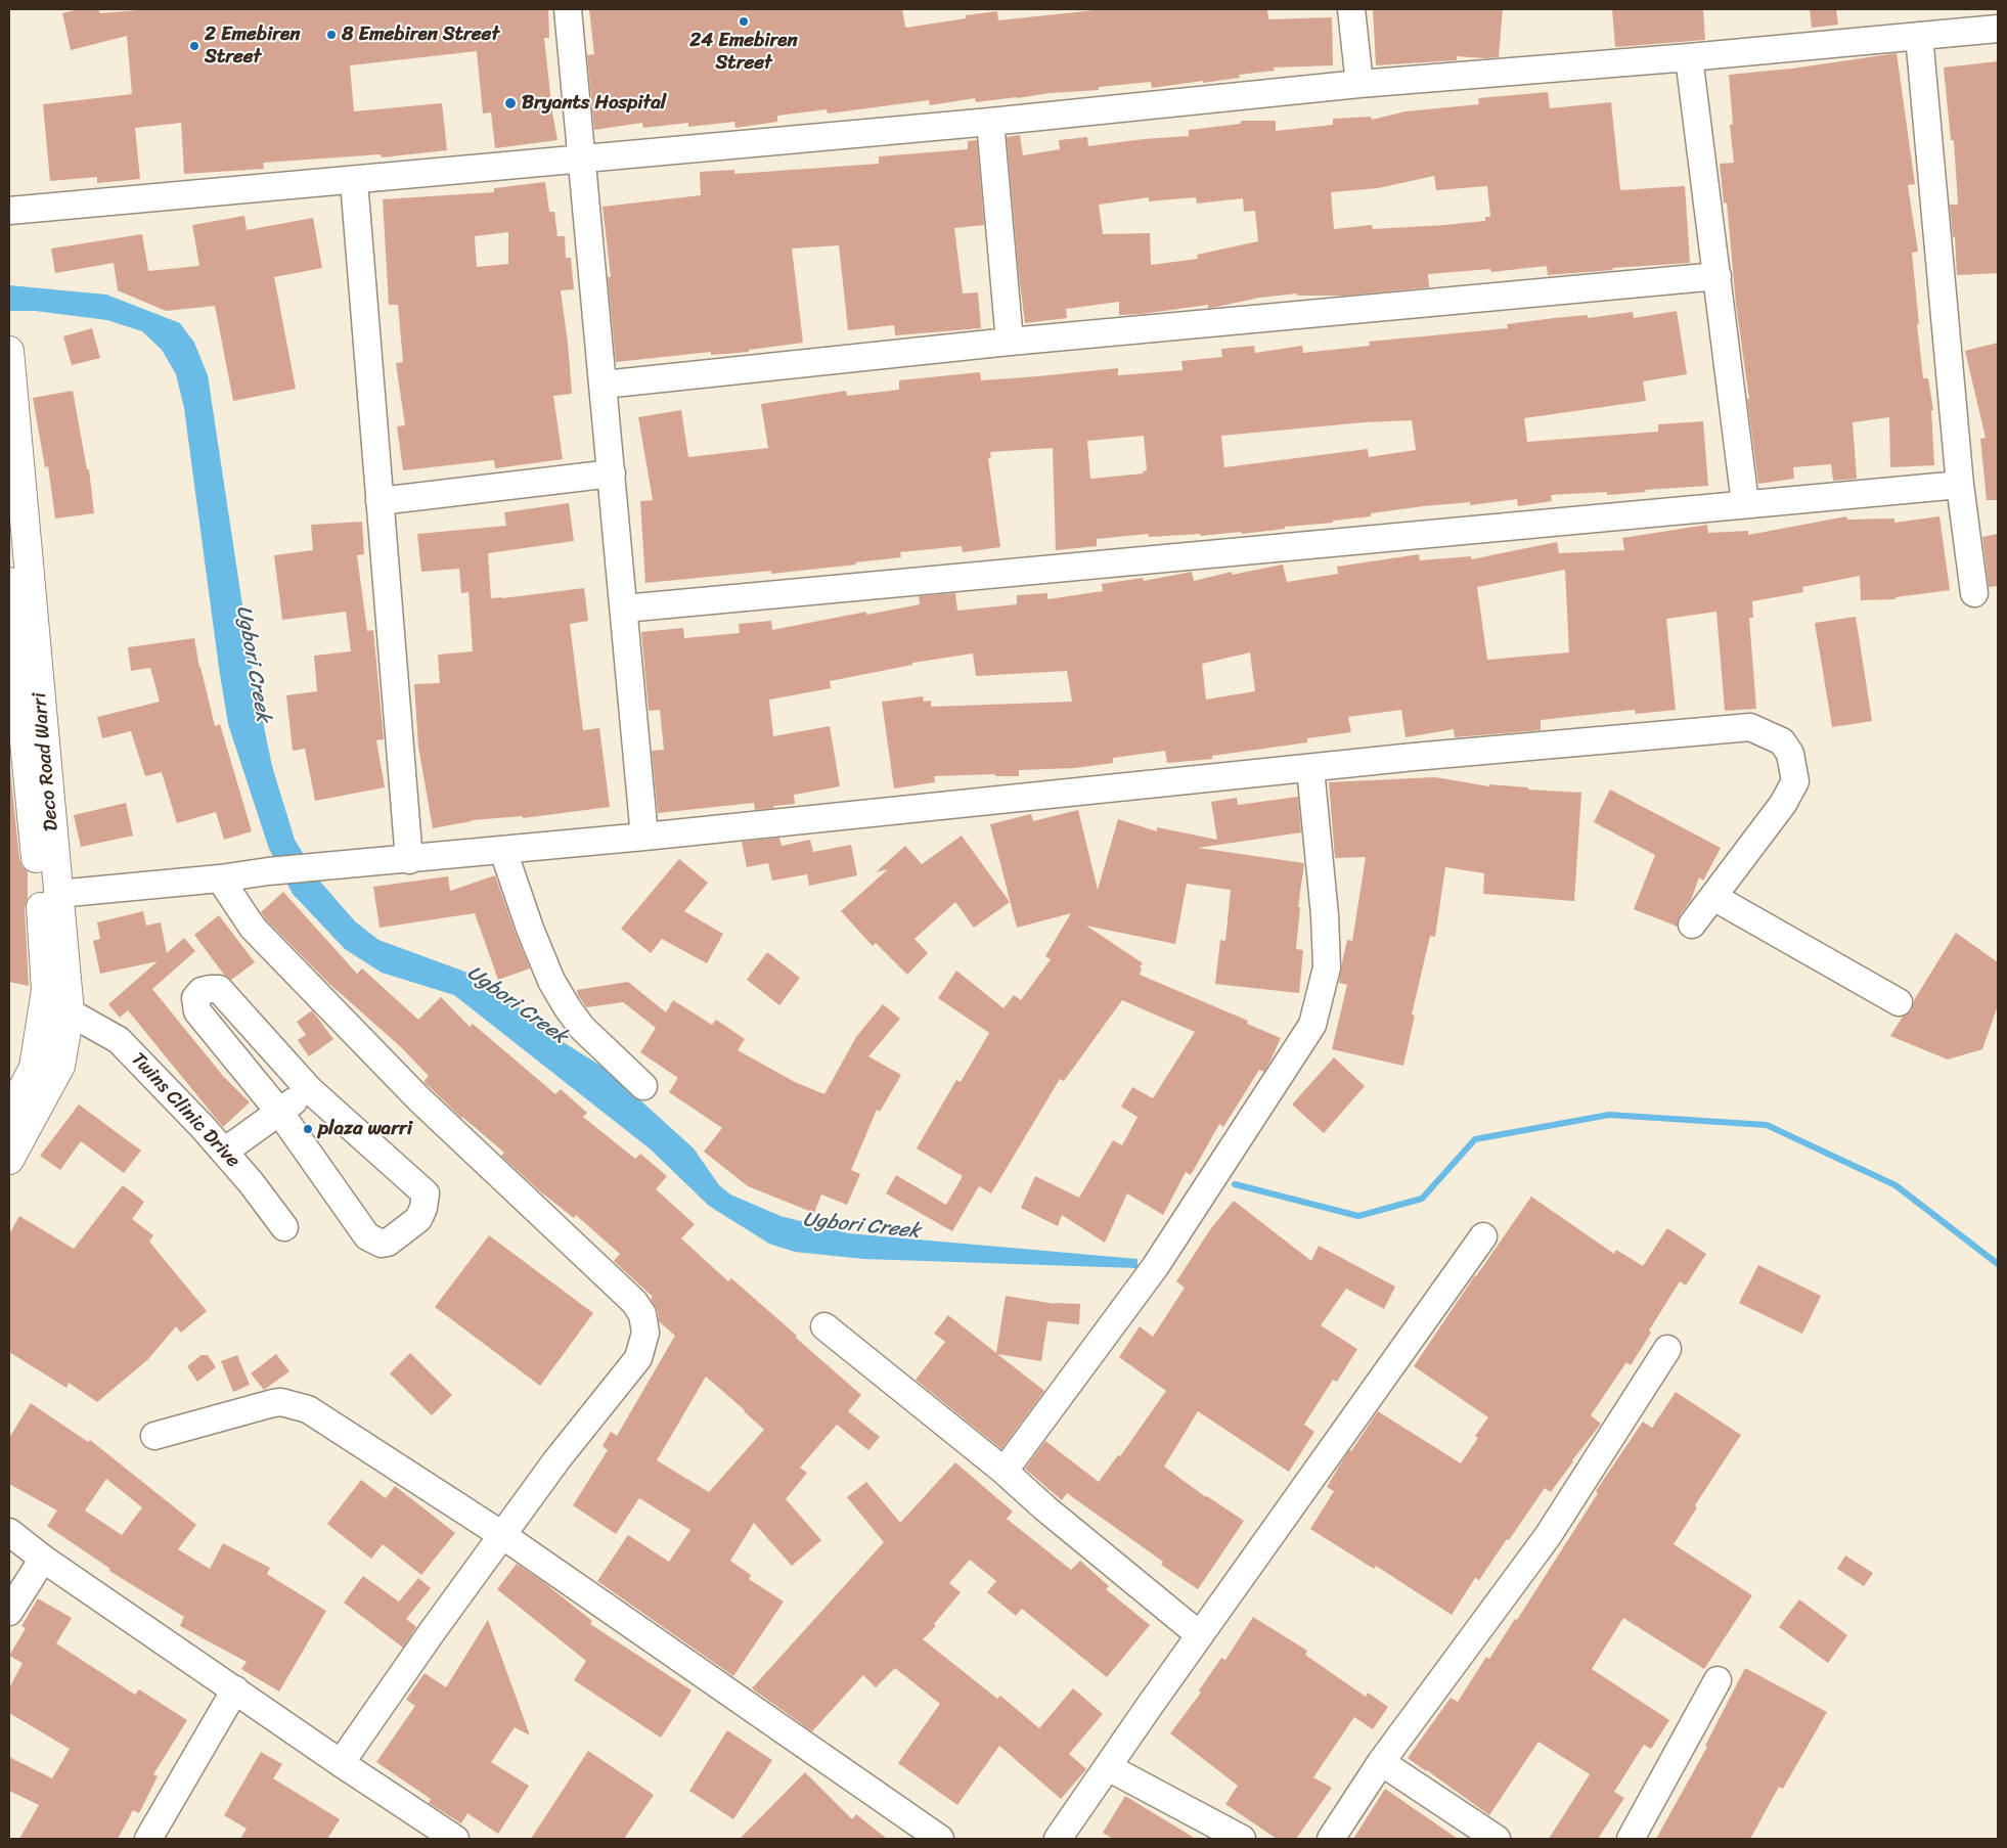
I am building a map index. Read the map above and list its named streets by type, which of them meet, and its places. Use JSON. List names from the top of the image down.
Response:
{
  "streets": {
    "main road": ["Deco Road Warri"],
    "street": ["Twins Clinic Drive"]
  },
  "crossings": [
    ["Deco Road Warri", "Twins Clinic Drive"]
  ],
  "water": ["Ugbori Creek"],
  "places": [
    "24 Emebiren Street",
    "8 Emebiren Street",
    "2 Emebiren Street",
    "Bryants Hospital",
    "plaza warri"
  ]
}
